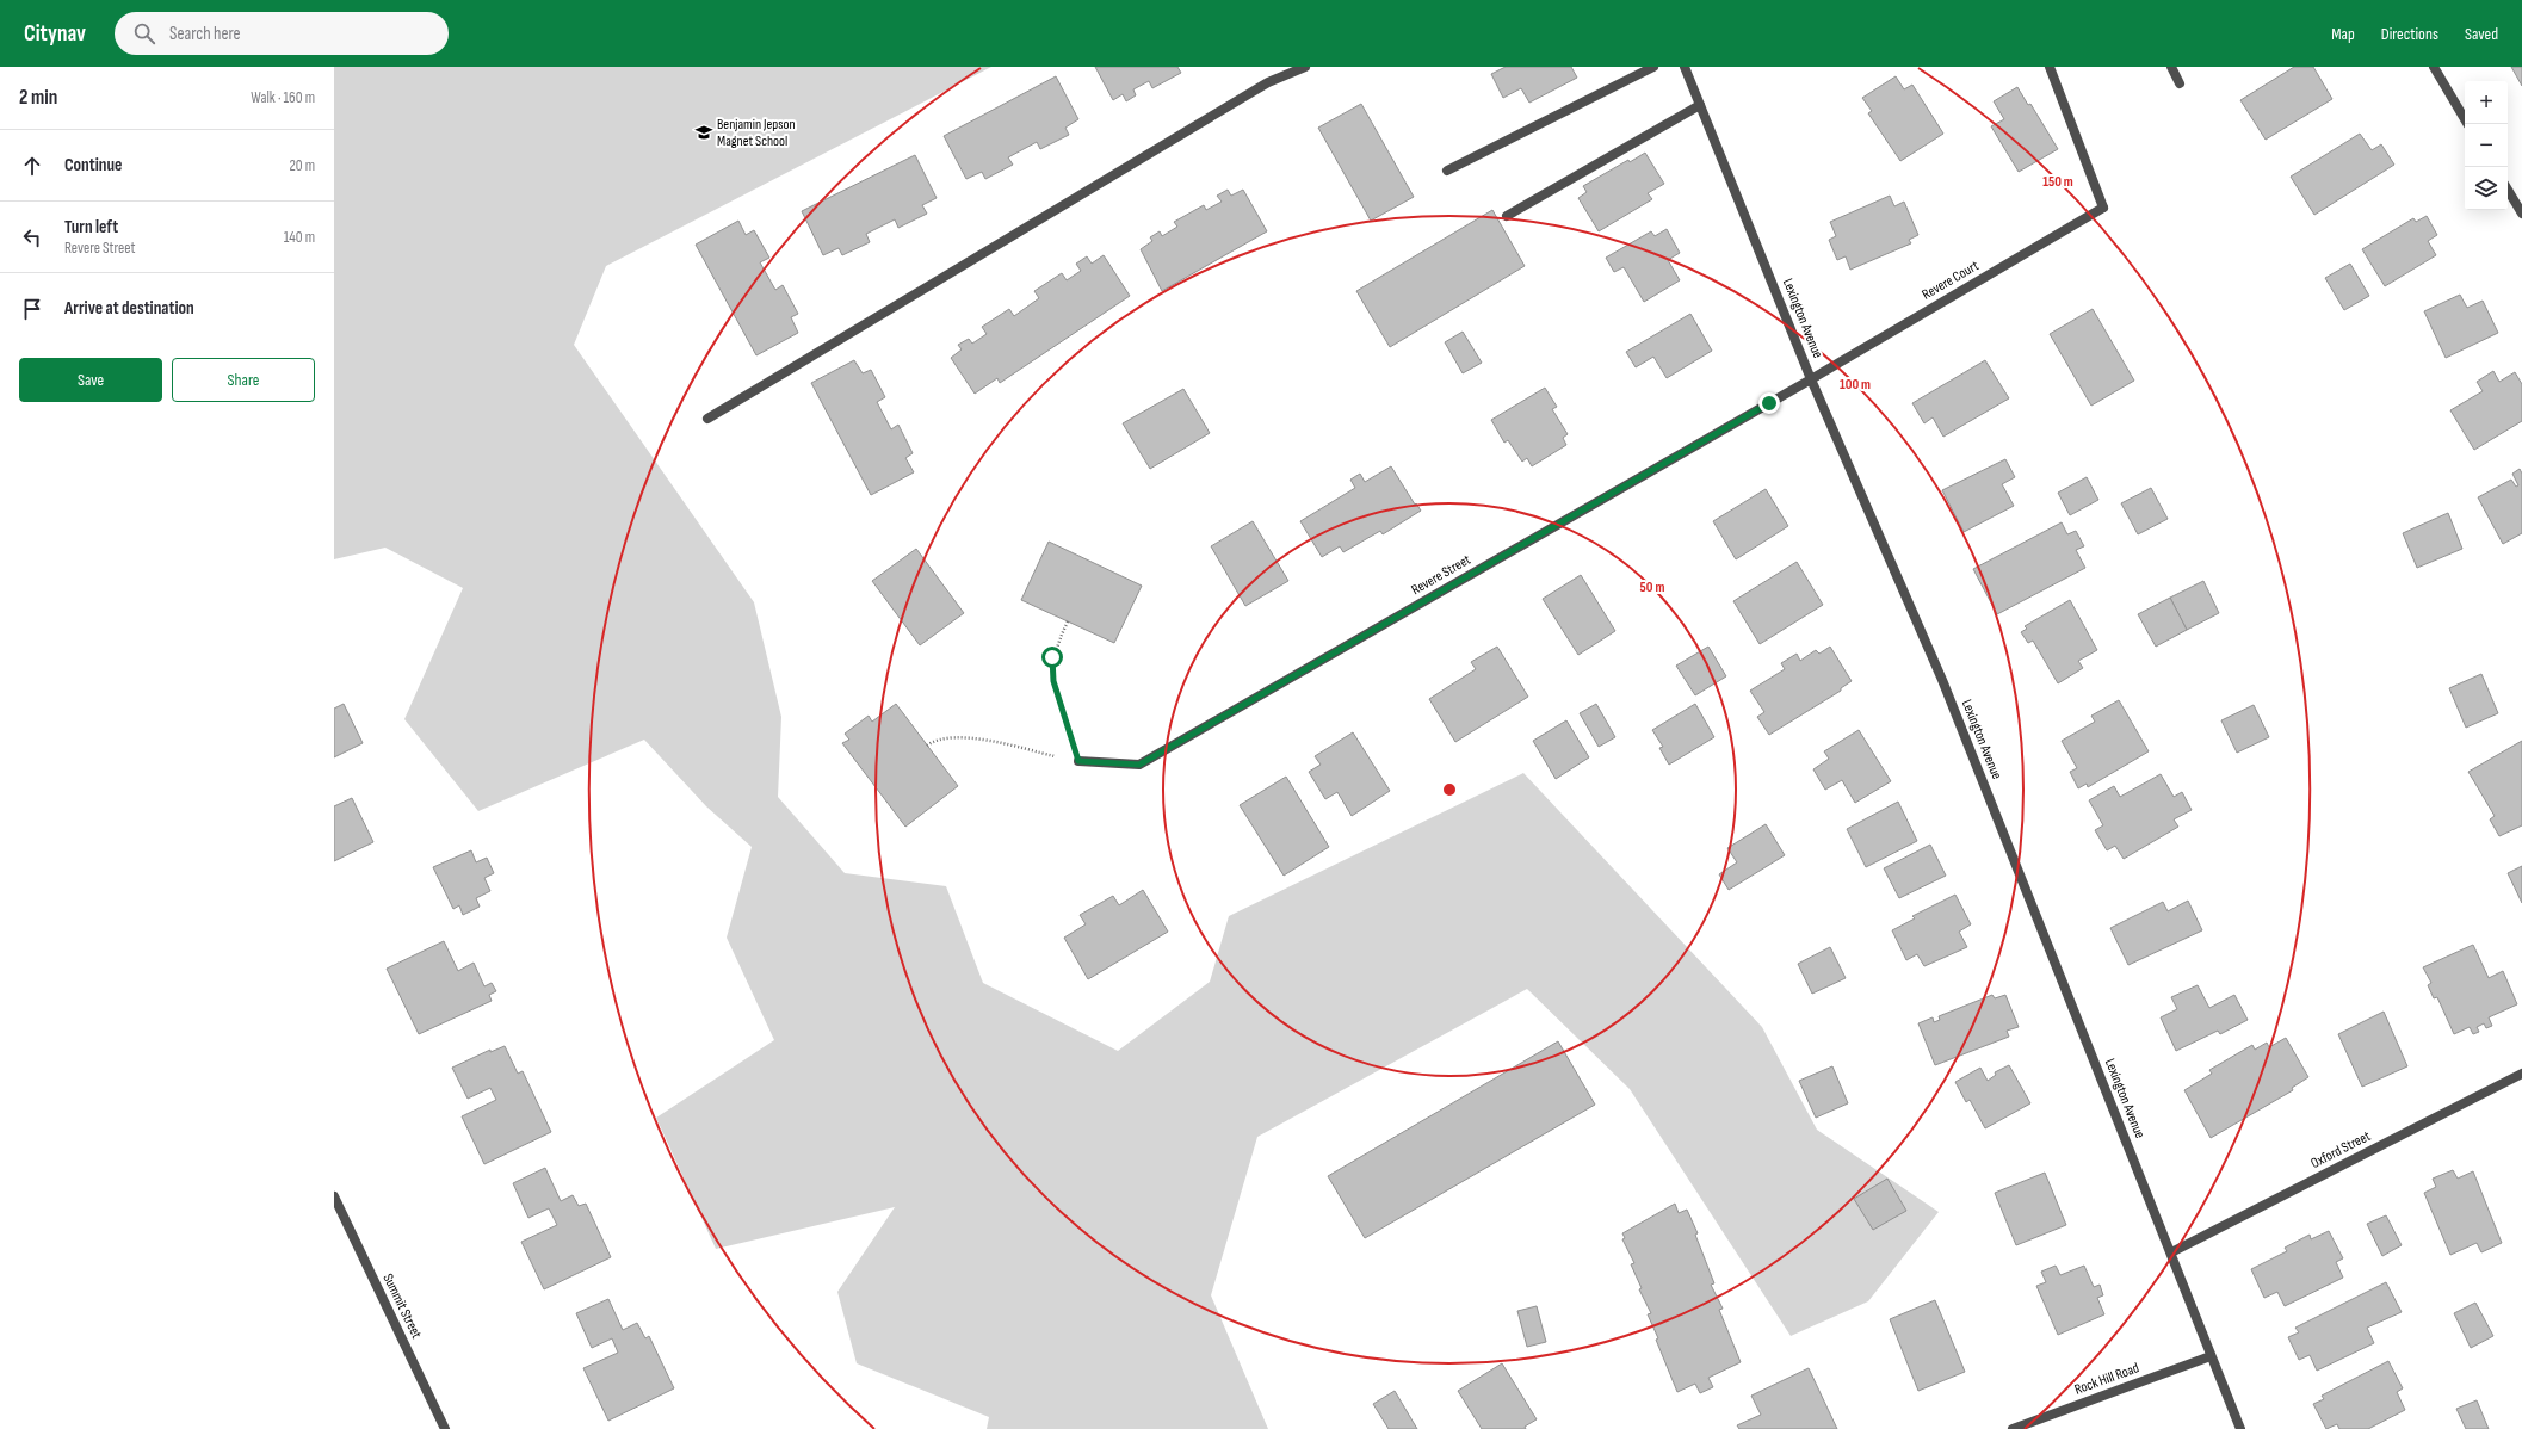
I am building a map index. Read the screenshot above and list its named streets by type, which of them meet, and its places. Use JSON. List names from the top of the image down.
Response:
{
  "streets": {
    "street": [
      "Revere Court",
      "Lexington Avenue",
      "Revere Street",
      "Oxford Street",
      "Summit Street",
      "Rock Hill Road"
    ]
  },
  "crossings": [
    ["Revere Court", "Lexington Avenue"],
    ["Revere Court", "Revere Street"],
    ["Lexington Avenue", "Revere Street"],
    ["Lexington Avenue", "Oxford Street"],
    ["Lexington Avenue", "Rock Hill Road"]
  ],
  "places": {
    "school or university": ["Benjamin Jepson Magnet School"]
  },
  "page": {
    "header": "Citynav",
    "search": "Search here",
    "nav": ["Map", "Directions", "Saved"],
    "heading": ["2 min", "Walk · 160 m"],
    "map_buttons": ["+", "−"],
    "list": [
      ["Continue", "20 m"],
      ["Turn left", "Revere Street", "140 m"],
      "Arrive at destination"
    ],
    "buttons": ["Save", "Share"]
  },
  "rings": ["150 m", "100 m", "50 m"]
}
